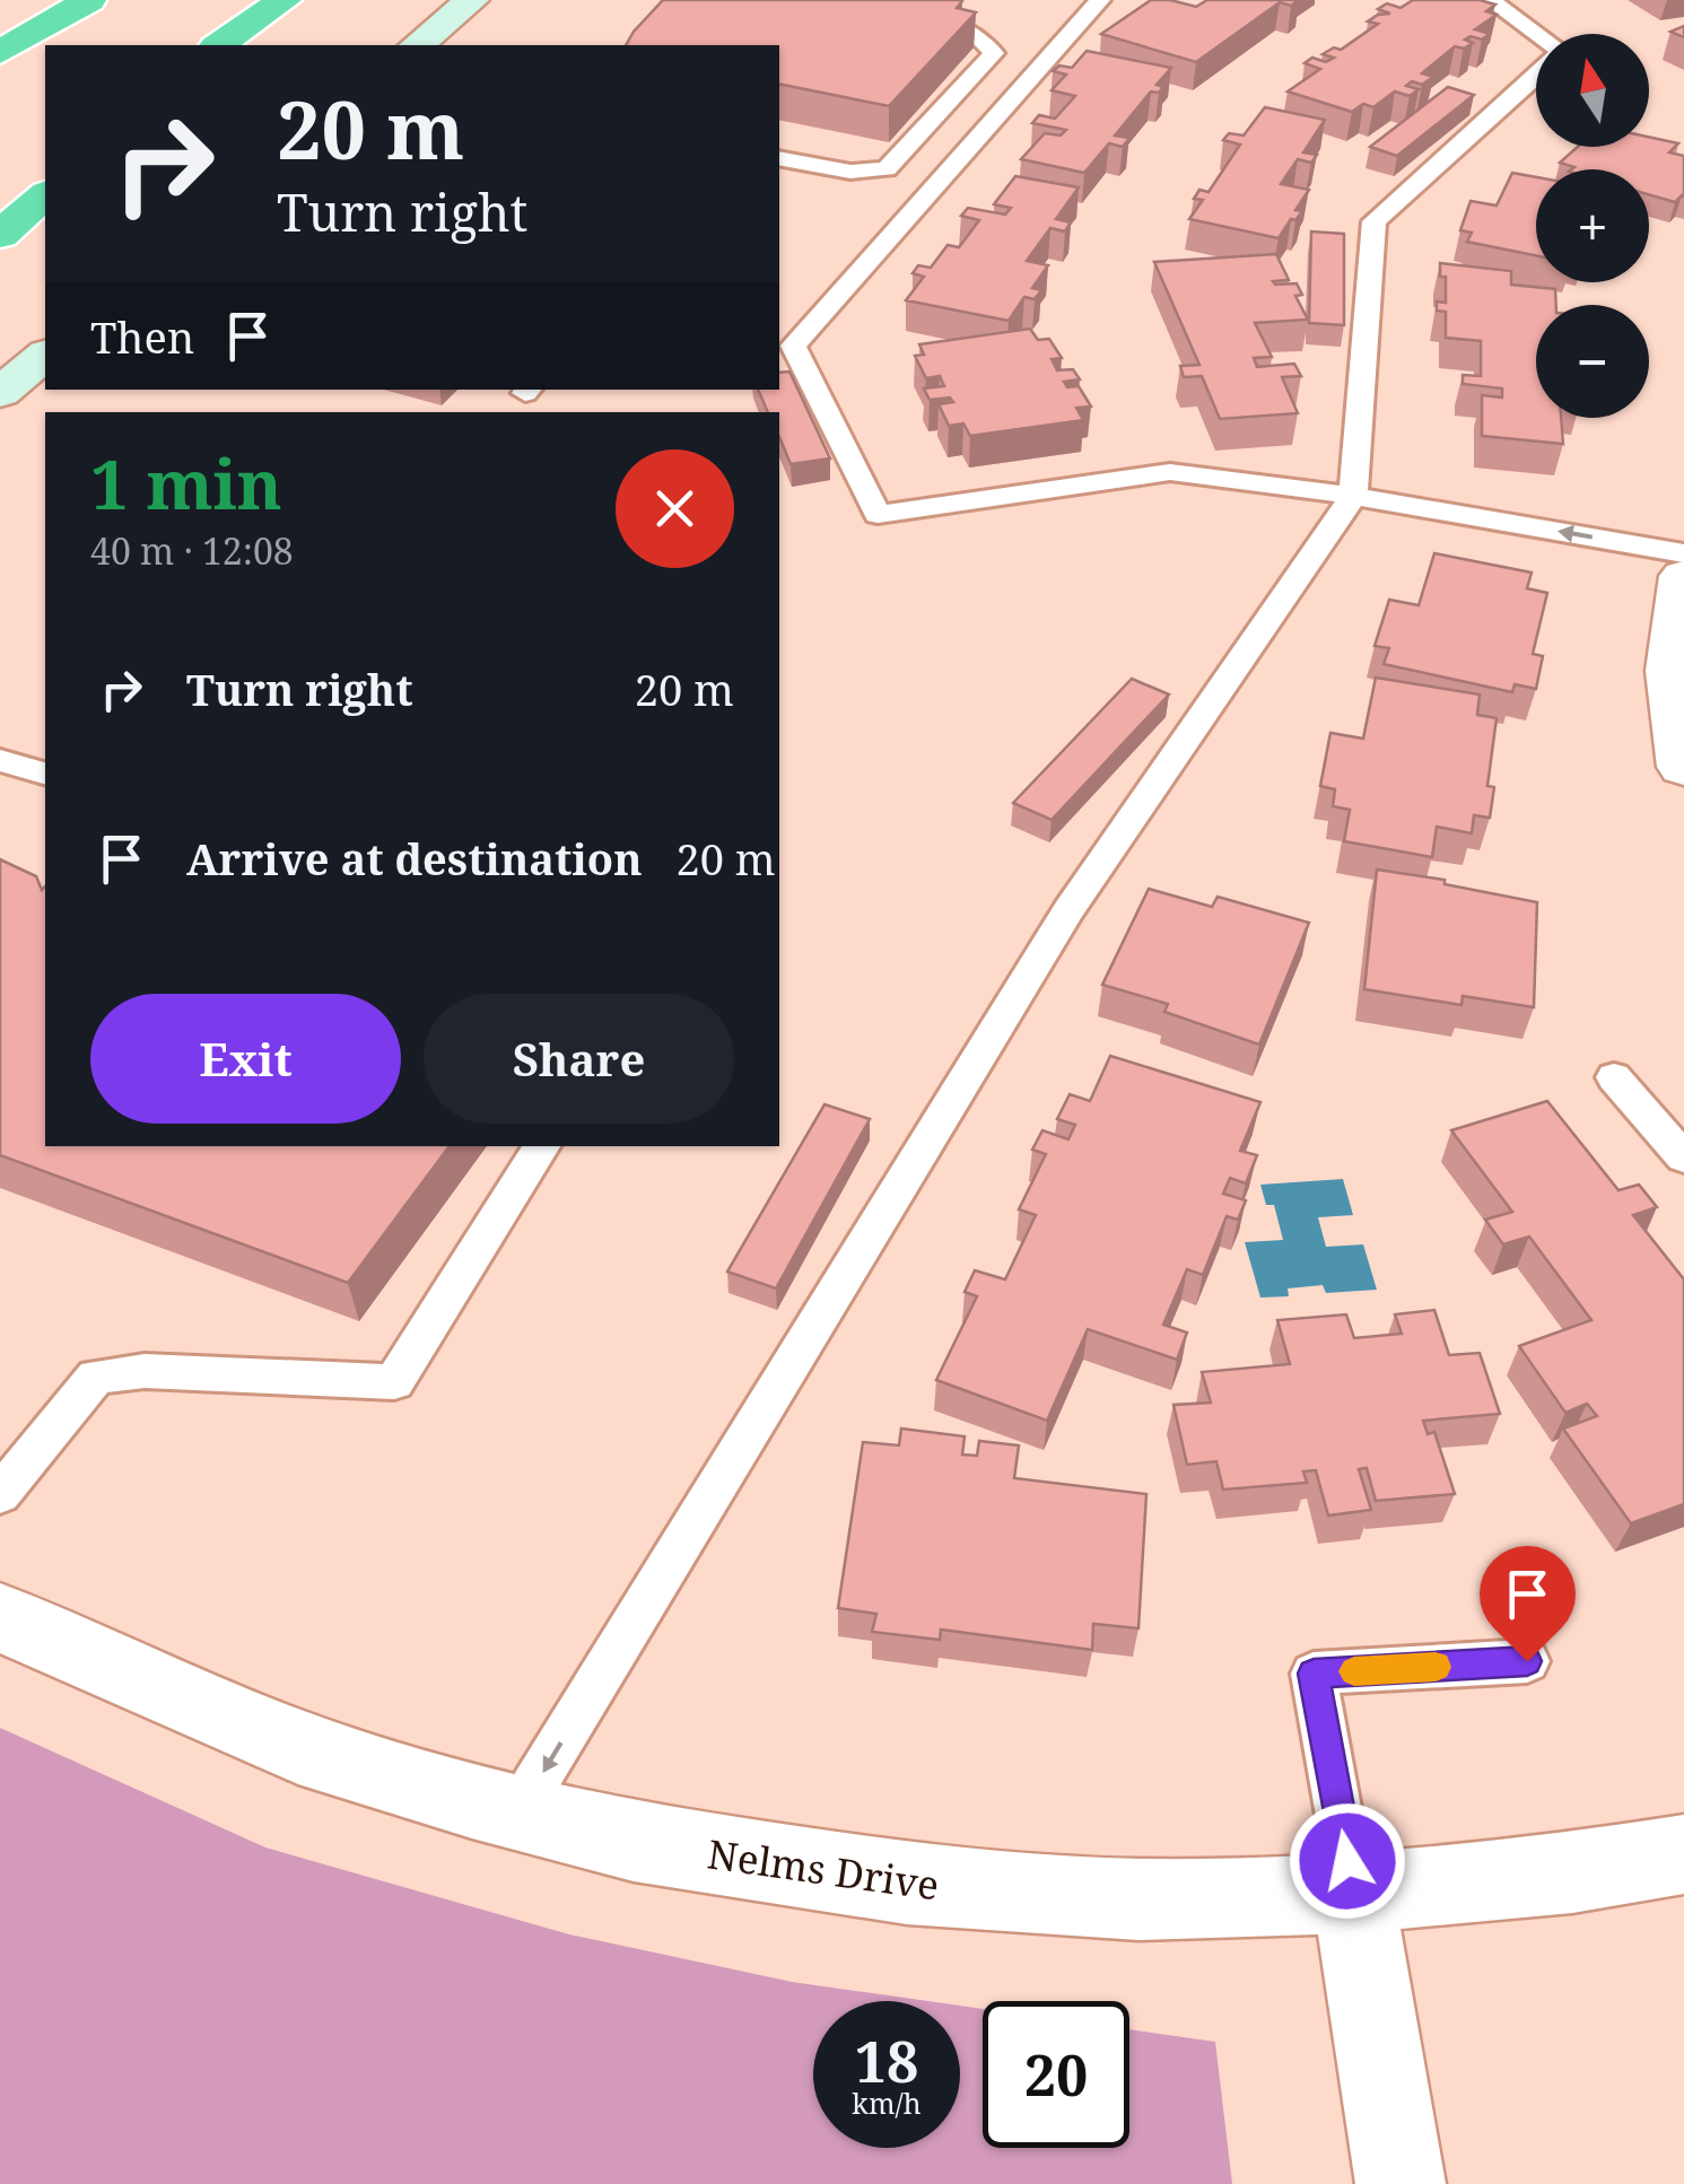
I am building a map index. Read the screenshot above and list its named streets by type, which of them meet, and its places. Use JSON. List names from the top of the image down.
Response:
{
  "streets": {
    "street": ["Nelms Drive"]
  },
  "north": "top",
  "page": {
    "map_buttons": ["+", "−"],
    "turn": ["20 m", "Turn right"],
    "then": "Then",
    "heading": ["1 min", "40 m · 12:08"],
    "list": [
      {
        "name": "Turn right",
        "value": "20 m"
      },
      {
        "name": "Arrive at destination",
        "value": "20 m"
      }
    ],
    "buttons": ["Exit", "Share"],
    "speed": "18 km/h",
    "limit": "20"
  }
}
